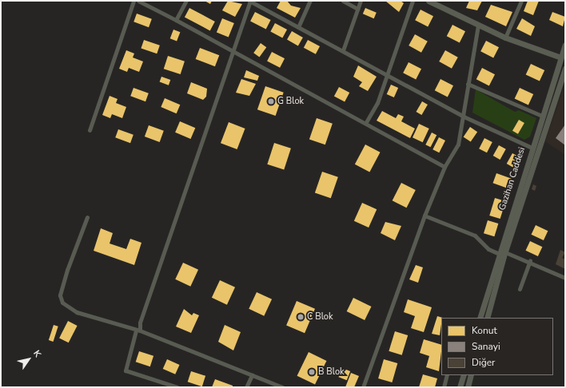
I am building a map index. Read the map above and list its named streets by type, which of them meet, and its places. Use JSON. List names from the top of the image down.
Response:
{
  "streets": {
    "main road": ["Gazihan Caddesi"]
  },
  "places": ["G Blok", "C Blok", "B Blok"],
  "legend": ["Konut", "Sanayi", "Diğer"],
  "north": "top right"
}
